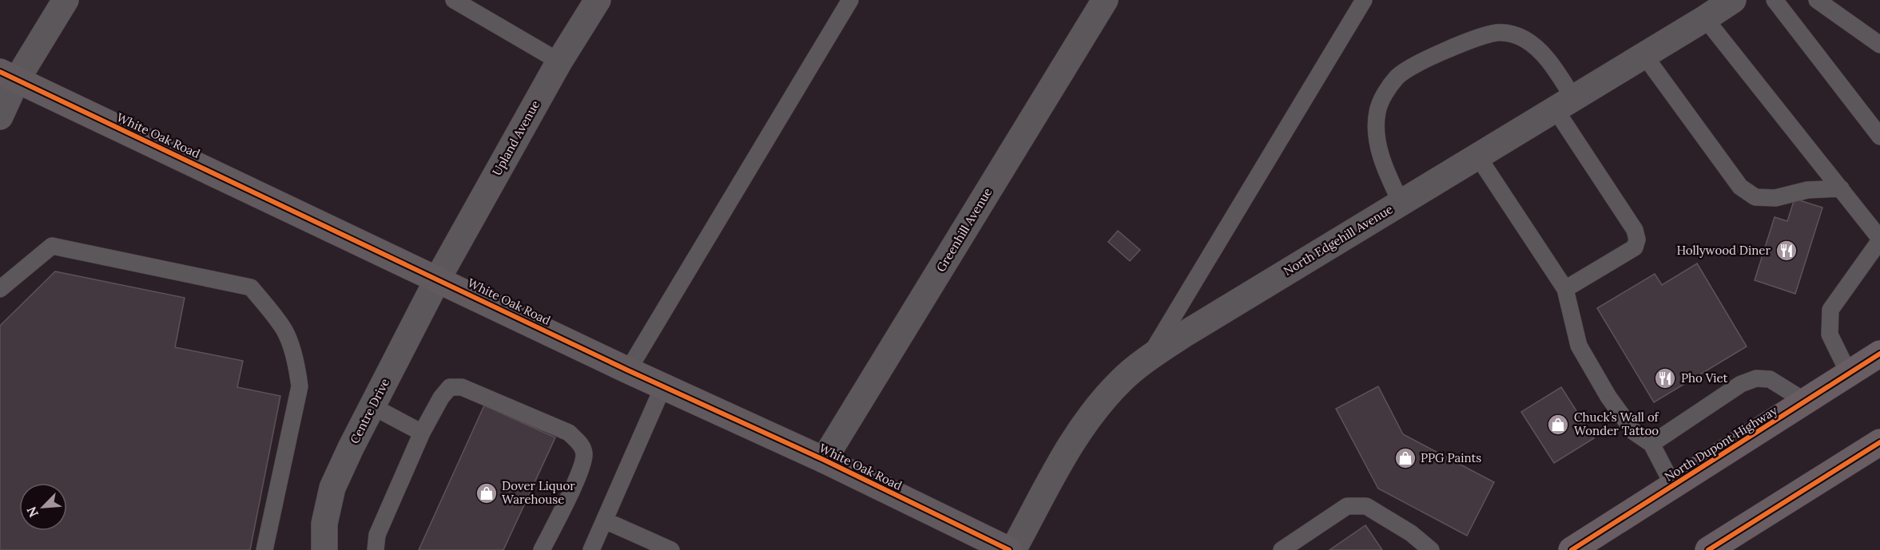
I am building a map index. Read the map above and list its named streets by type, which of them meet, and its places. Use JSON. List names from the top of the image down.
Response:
{
  "streets": {
    "highway": ["North Dupont Highway"],
    "street": [
      "White Oak Road",
      "Upland Avenue",
      "Greenhill Avenue",
      "North Edgehill Avenue",
      "Centre Drive"
    ]
  },
  "crossings": [
    ["White Oak Road", "Upland Avenue"],
    ["White Oak Road", "Greenhill Avenue"],
    ["White Oak Road", "Centre Drive"],
    ["Upland Avenue", "Centre Drive"]
  ],
  "places": {
    "restaurant": ["Hollywood Diner", "Pho Viet"],
    "shop": ["Chuck’s Wall of Wonder Tattoo", "PPG Paints", "Dover Liquor Warehouse"]
  },
  "north": "bottom left"
}
